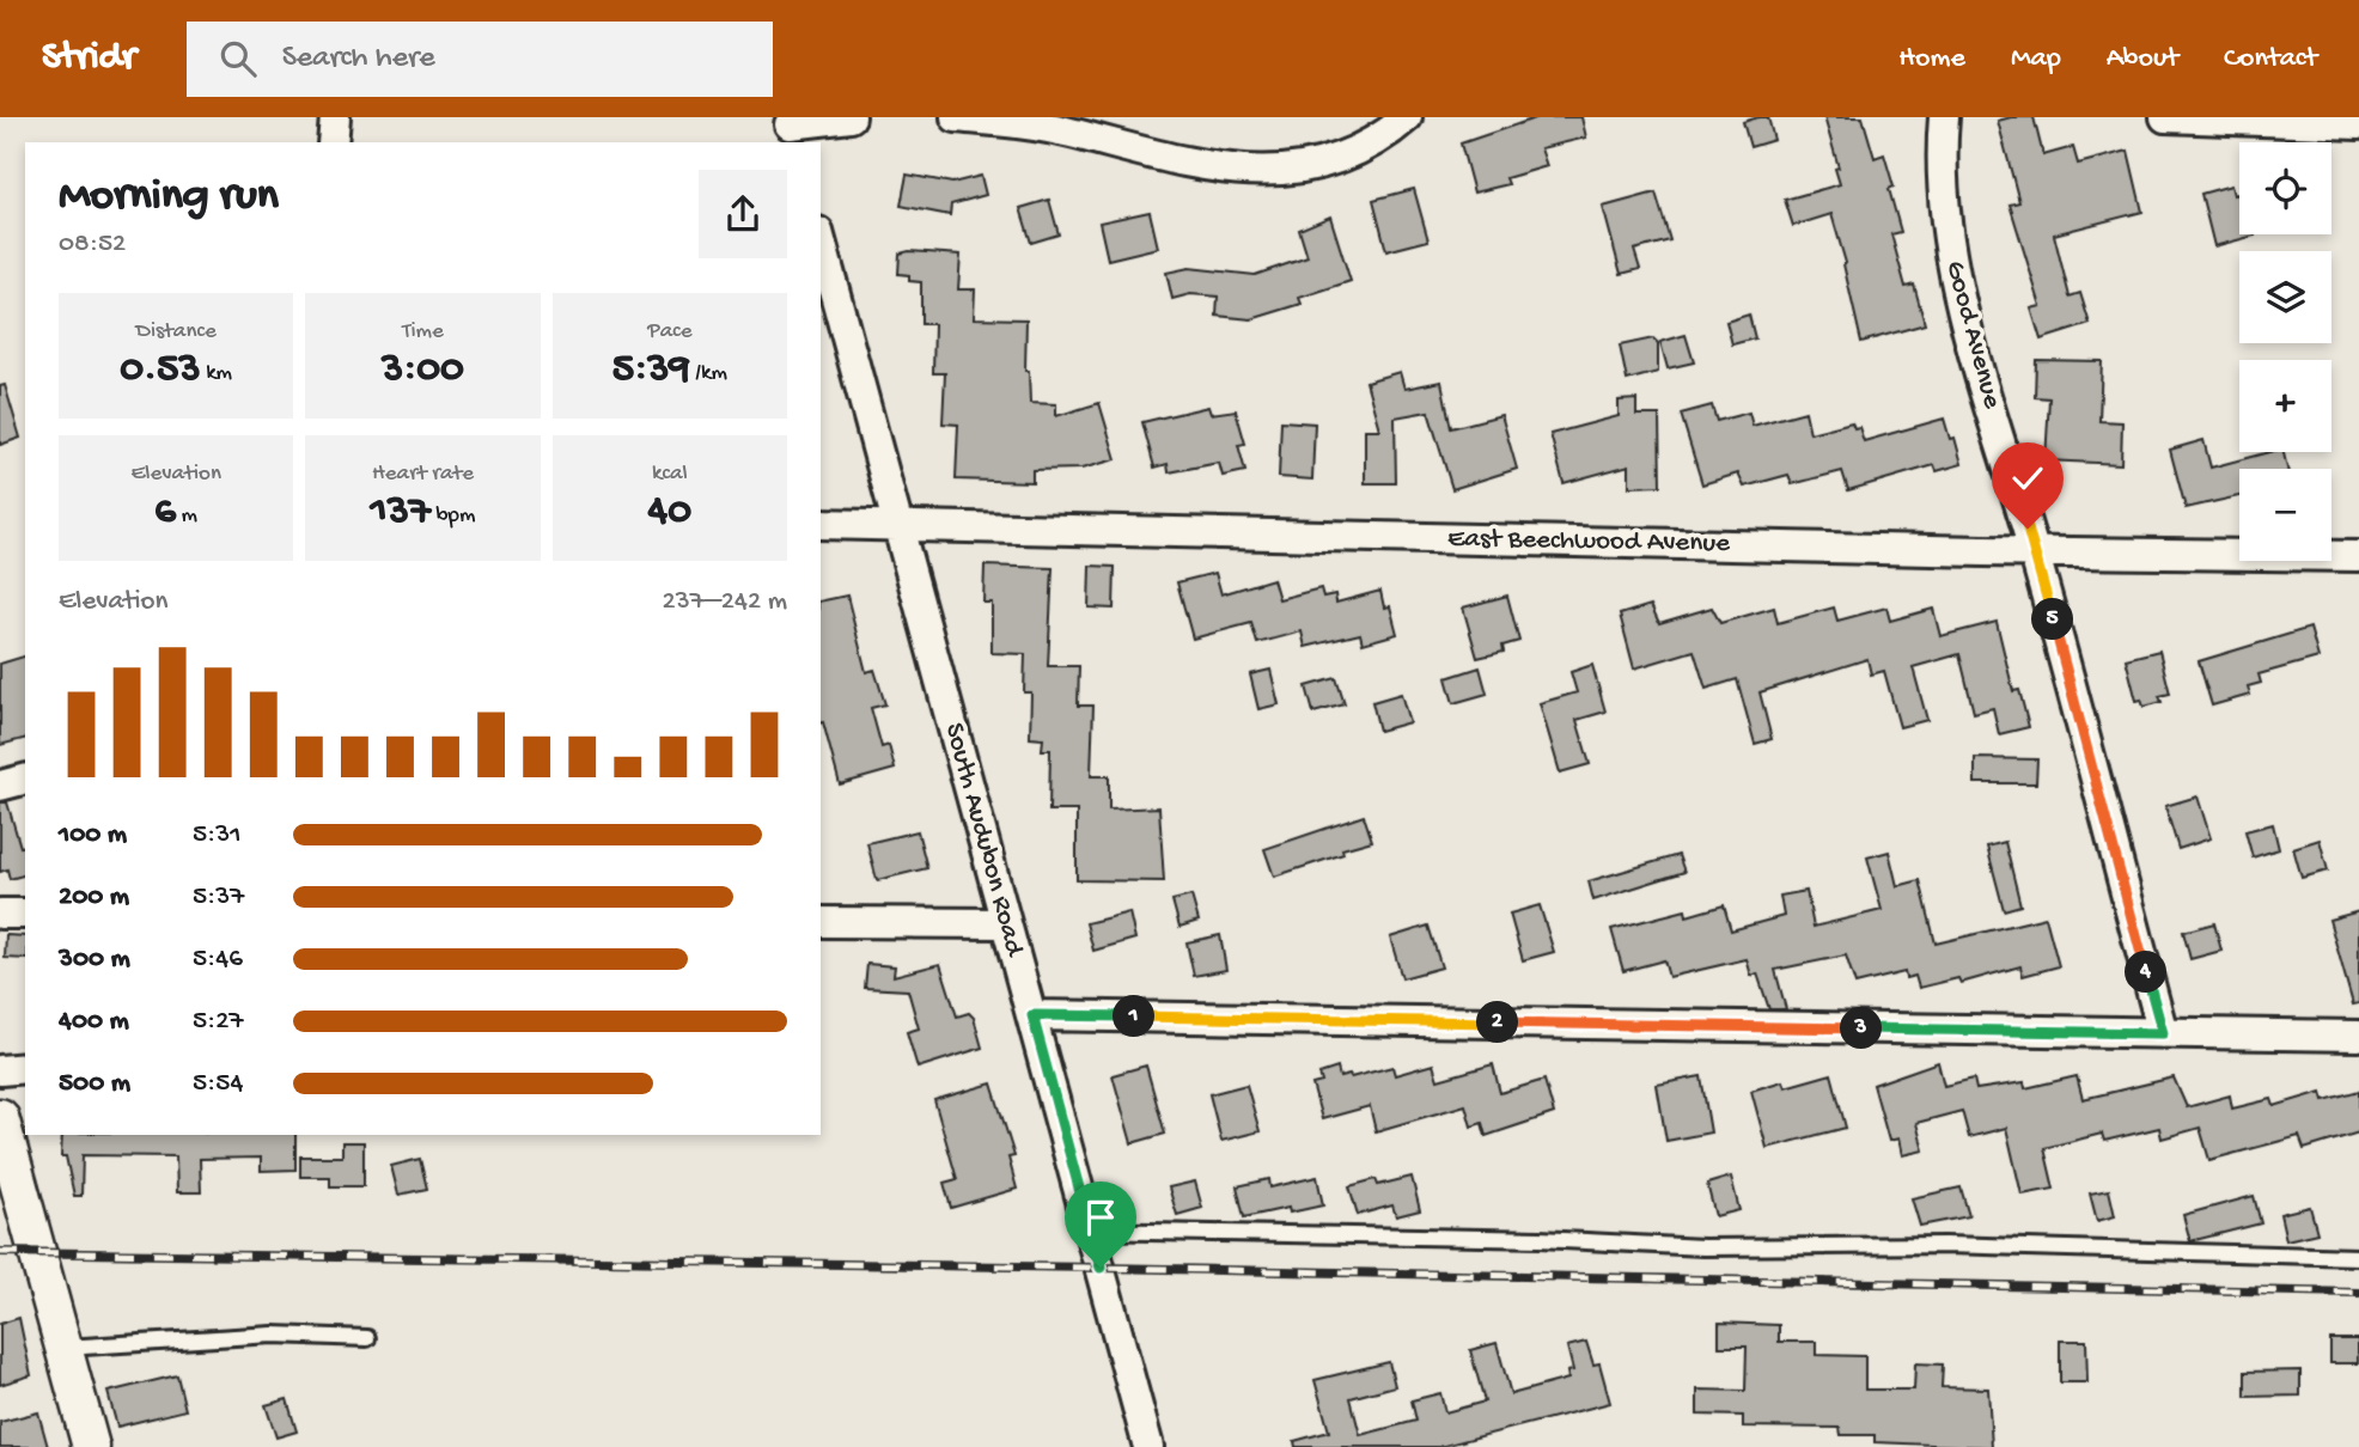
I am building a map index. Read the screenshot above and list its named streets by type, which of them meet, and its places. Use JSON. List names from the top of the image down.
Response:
{
  "streets": {
    "street": ["Good Avenue", "East Beechwood Avenue", "South Audubon Road"]
  },
  "crossings": [
    ["Good Avenue", "East Beechwood Avenue"],
    ["East Beechwood Avenue", "South Audubon Road"]
  ],
  "page": {
    "header": "Stridr",
    "search": "Search here",
    "nav": [
      "Home",
      "Map",
      "About",
      "Contact"
    ],
    "map_buttons": ["+", "−"],
    "heading": ["Morning run", "08:52"],
    "stats": [
      ["Distance", "0.53 km"],
      ["Time", "3:00"],
      ["Pace", "5:39 /km"],
      ["Elevation", "6 m"],
      ["Heart rate", "137 bpm"],
      ["kcal", "40"]
    ],
    "chart": ["Elevation", "237–242 m"],
    "pins": [
      "5",
      "4",
      "1",
      "2",
      "3"
    ],
    "list": [
      {
        "name": "100 m",
        "note": "5:31"
      },
      {
        "name": "200 m",
        "note": "5:37"
      },
      {
        "name": "300 m",
        "note": "5:46"
      },
      {
        "name": "400 m",
        "note": "5:27"
      },
      {
        "name": "500 m",
        "note": "5:54"
      }
    ]
  }
}
